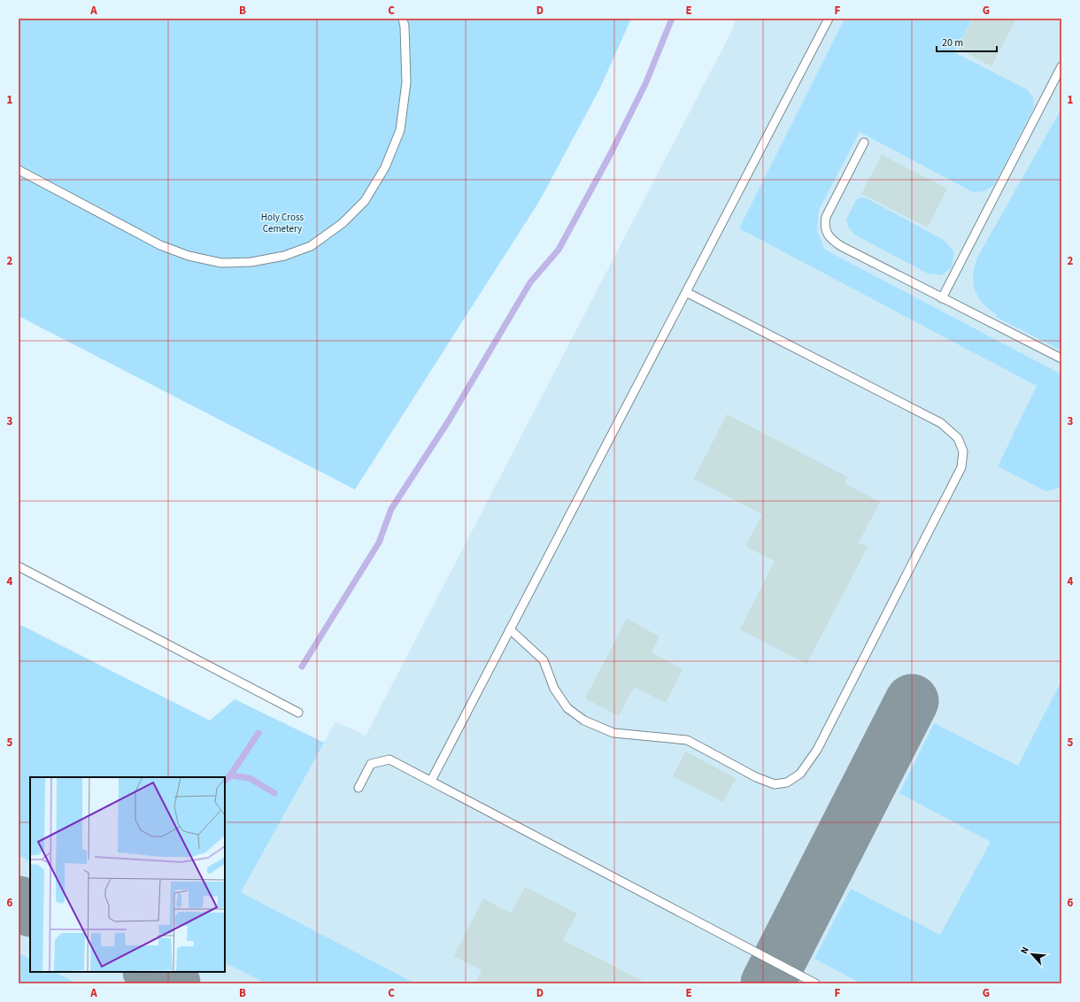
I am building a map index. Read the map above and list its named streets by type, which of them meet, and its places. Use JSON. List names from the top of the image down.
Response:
{
  "parks": ["Holy Cross Cemetery"],
  "scale_bar": "20 m",
  "north": "top left",
  "grid": {
    "columns": [
      "A",
      "B",
      "C",
      "D",
      "E",
      "F",
      "G"
    ],
    "rows": [
      "1",
      "2",
      "3",
      "4",
      "5",
      "6"
    ]
  }
}
